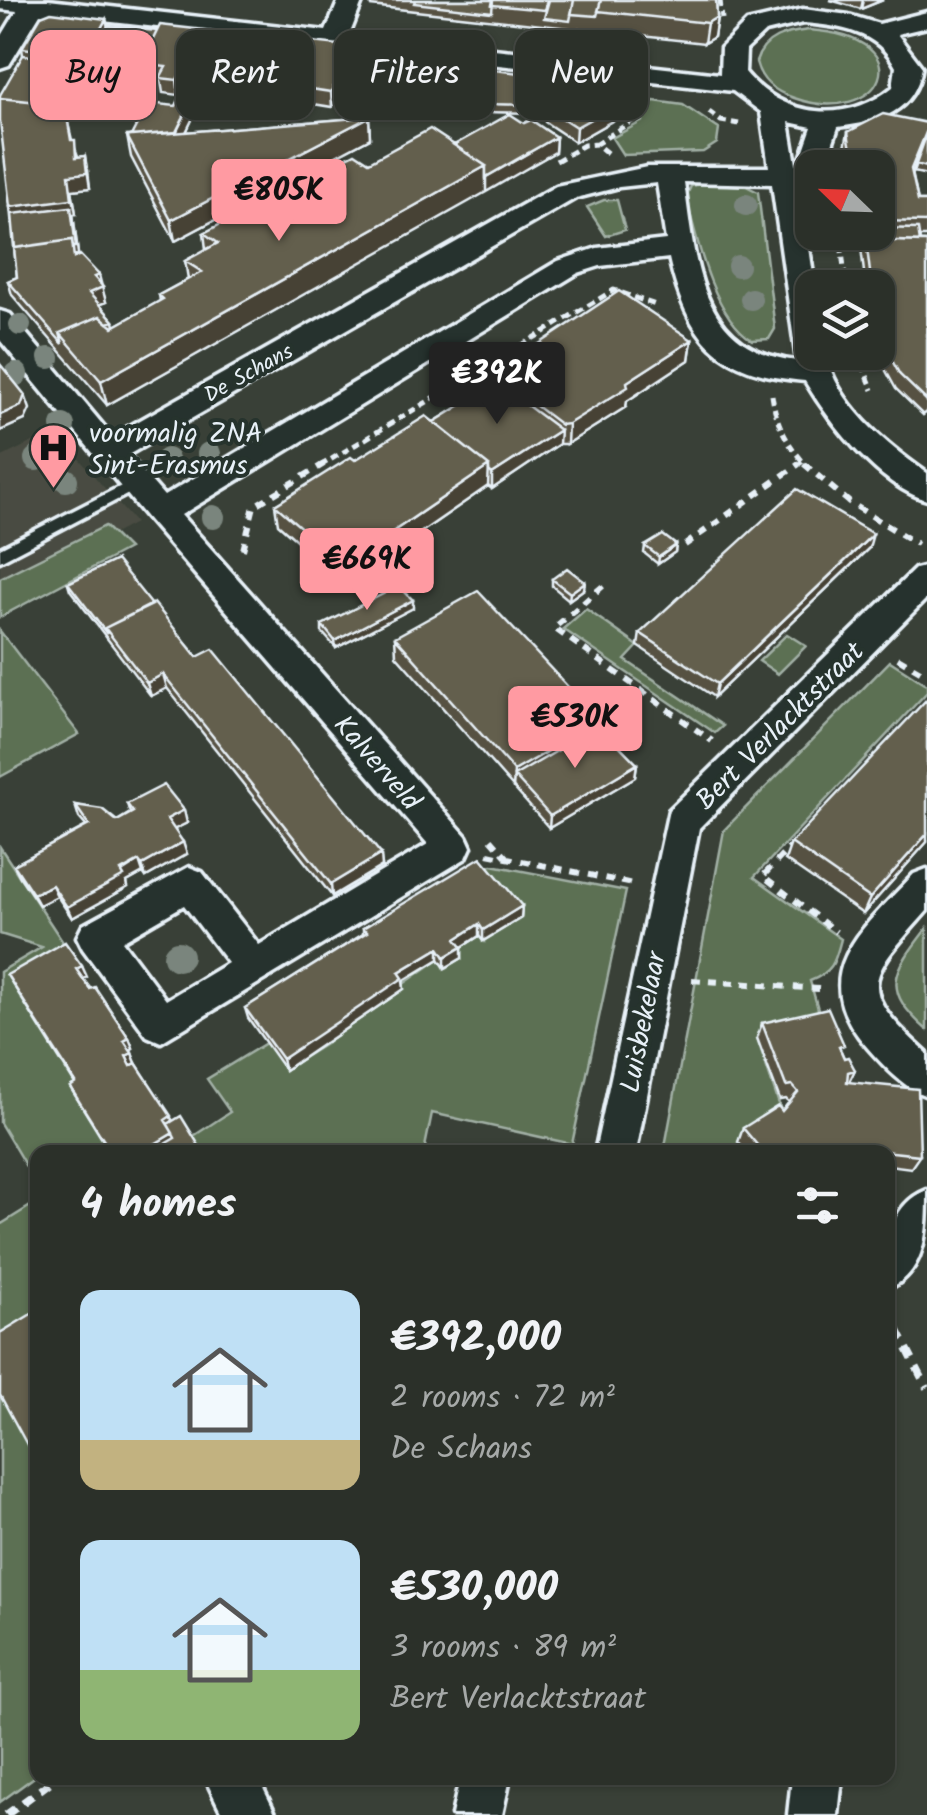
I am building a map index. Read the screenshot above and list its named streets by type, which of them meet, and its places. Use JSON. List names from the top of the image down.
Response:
{
  "streets": {
    "street": [
      "De Schans",
      "Bert Verlacktstraat",
      "Kalverveld",
      "Luisbekelaar"
    ]
  },
  "crossings": [
    ["Bert Verlacktstraat", "Luisbekelaar"]
  ],
  "places": {
    "hospital": ["voormalig ZNA Sint-Erasmus"]
  },
  "north": "top left",
  "page": {
    "chip": [
      "Buy",
      "Rent",
      "Filters",
      "New"
    ],
    "price": [
      "€805K",
      "€392K",
      "€669K",
      "€530K"
    ],
    "heading": "4 homes",
    "list": [
      {
        "name": "€392,000",
        "note": "2 rooms · 72 m² · De Schans"
      },
      {
        "name": "€530,000",
        "note": "3 rooms · 89 m² · Bert Verlacktstraat"
      }
    ]
  }
}
